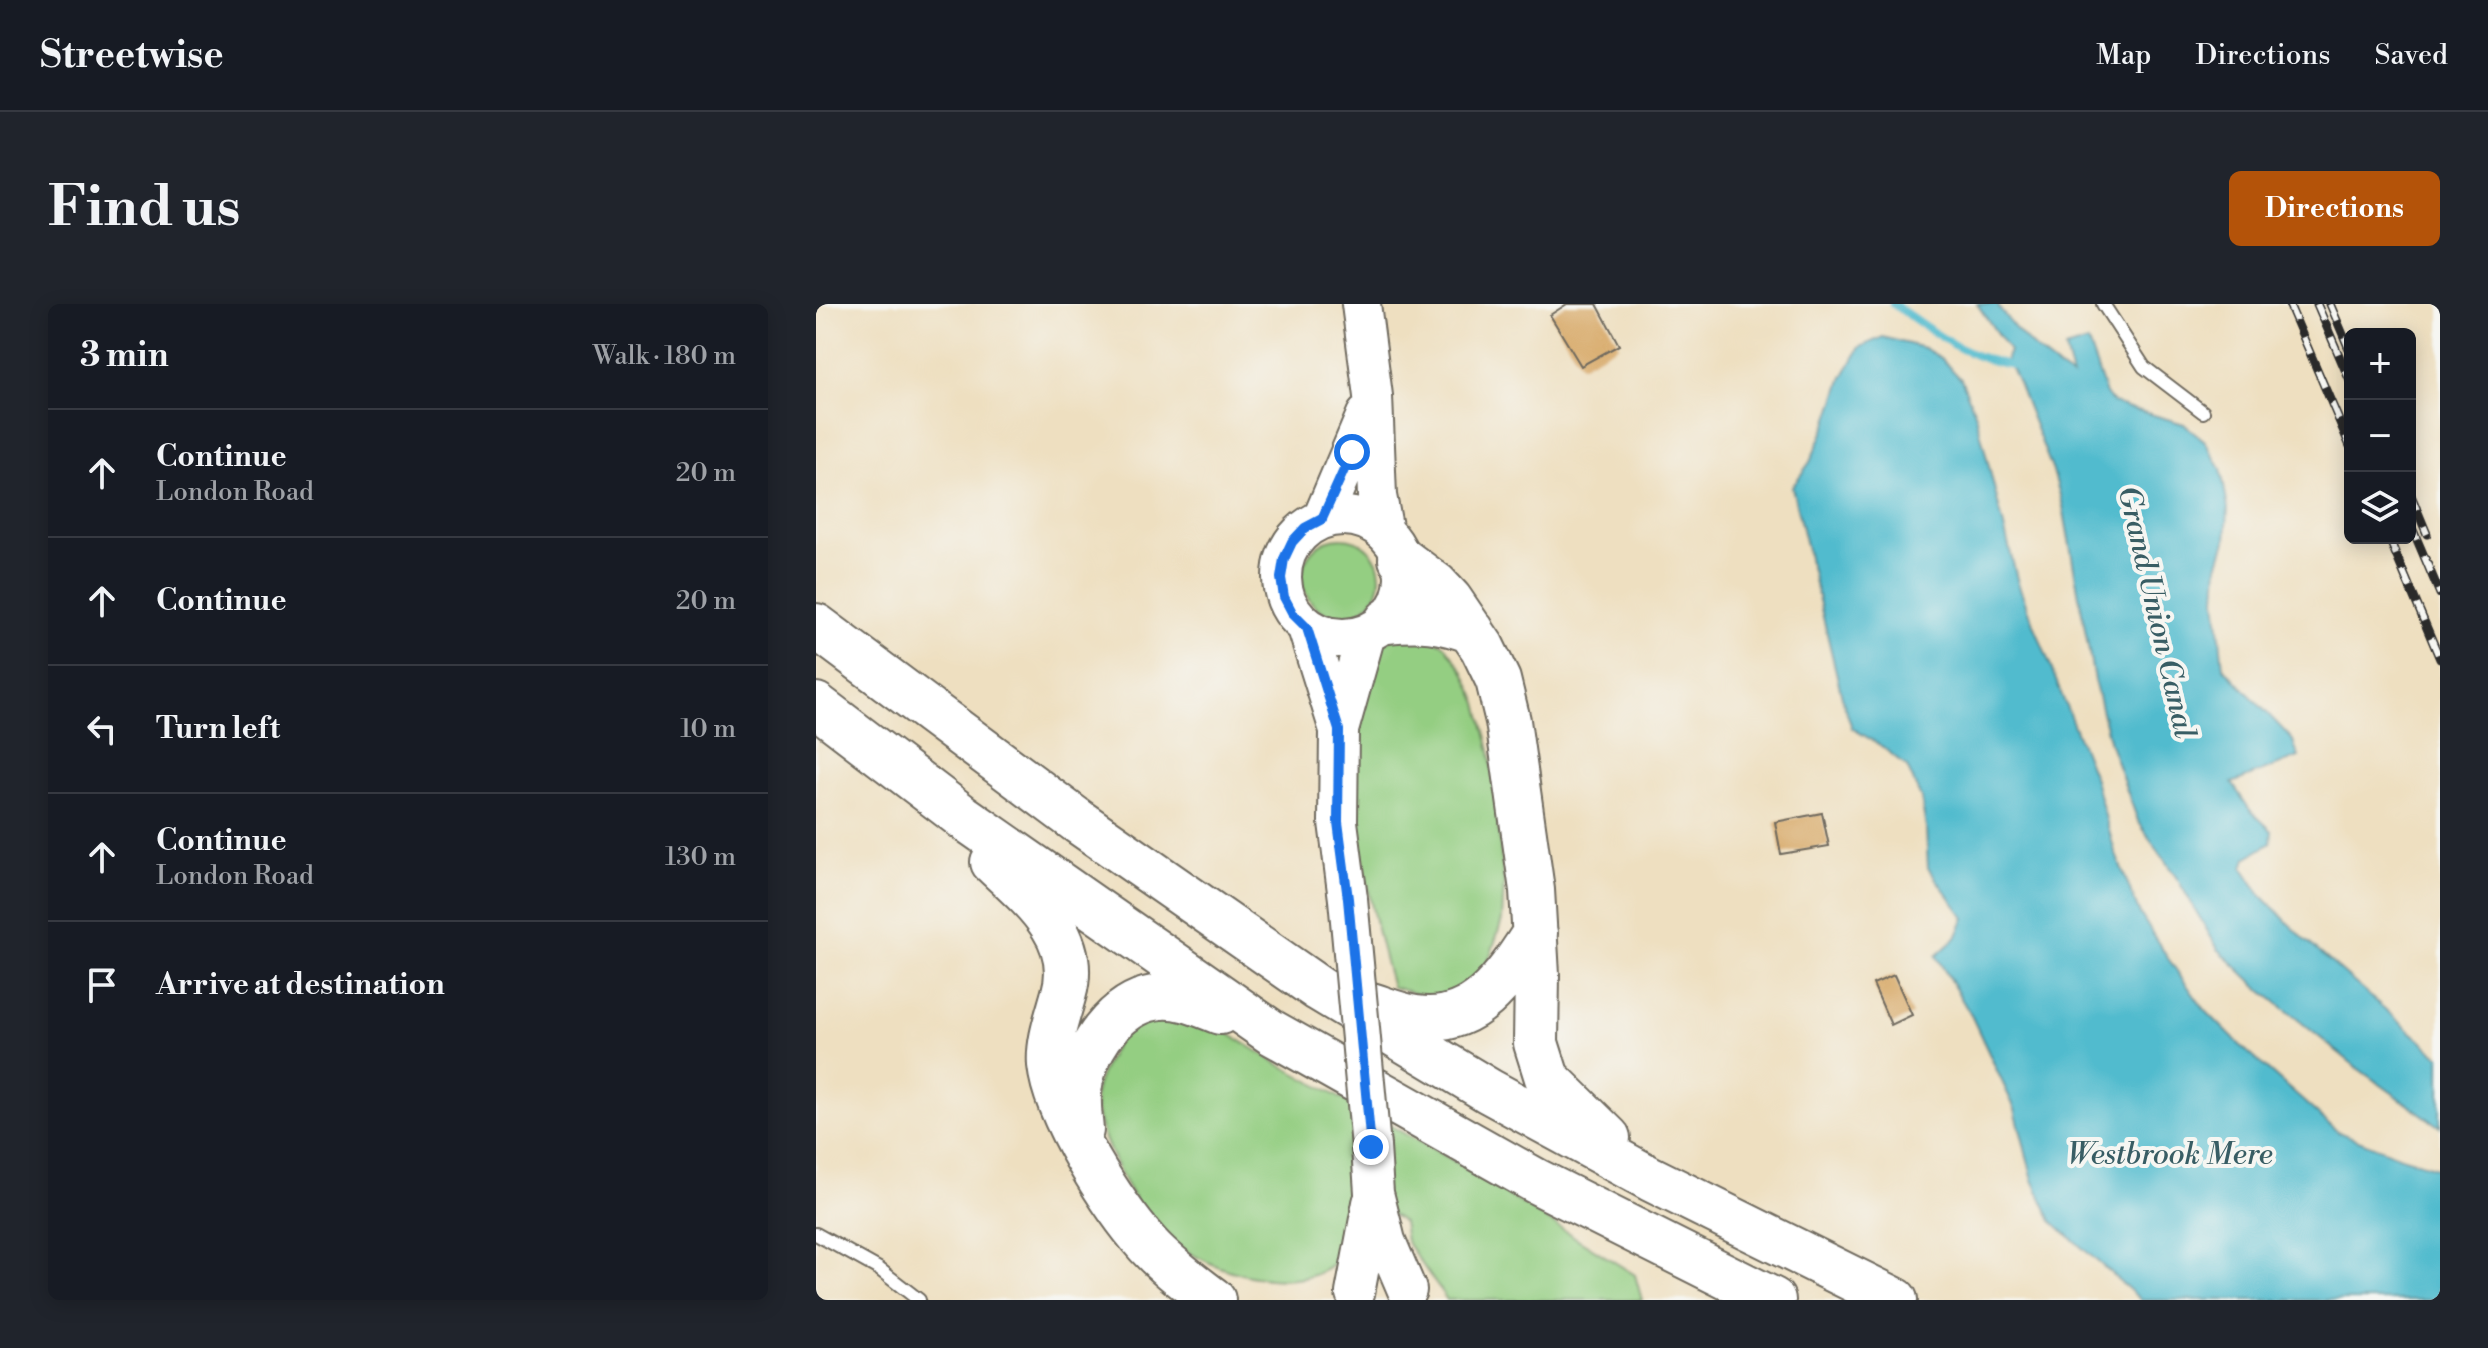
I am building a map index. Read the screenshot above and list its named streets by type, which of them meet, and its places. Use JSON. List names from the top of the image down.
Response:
{
  "water": ["Grand Union Canal", "Westbrook Mere"],
  "page": {
    "header": "Streetwise",
    "nav": ["Map", "Directions", "Saved"],
    "buttons": "Directions",
    "title": "Find us",
    "heading": ["3 min", "Walk · 180 m"],
    "map_buttons": ["+", "−"],
    "list": [
      ["Continue", "London Road", "20 m"],
      ["Continue", "20 m"],
      ["Turn left", "10 m"],
      ["Continue", "London Road", "130 m"],
      "Arrive at destination"
    ]
  }
}
